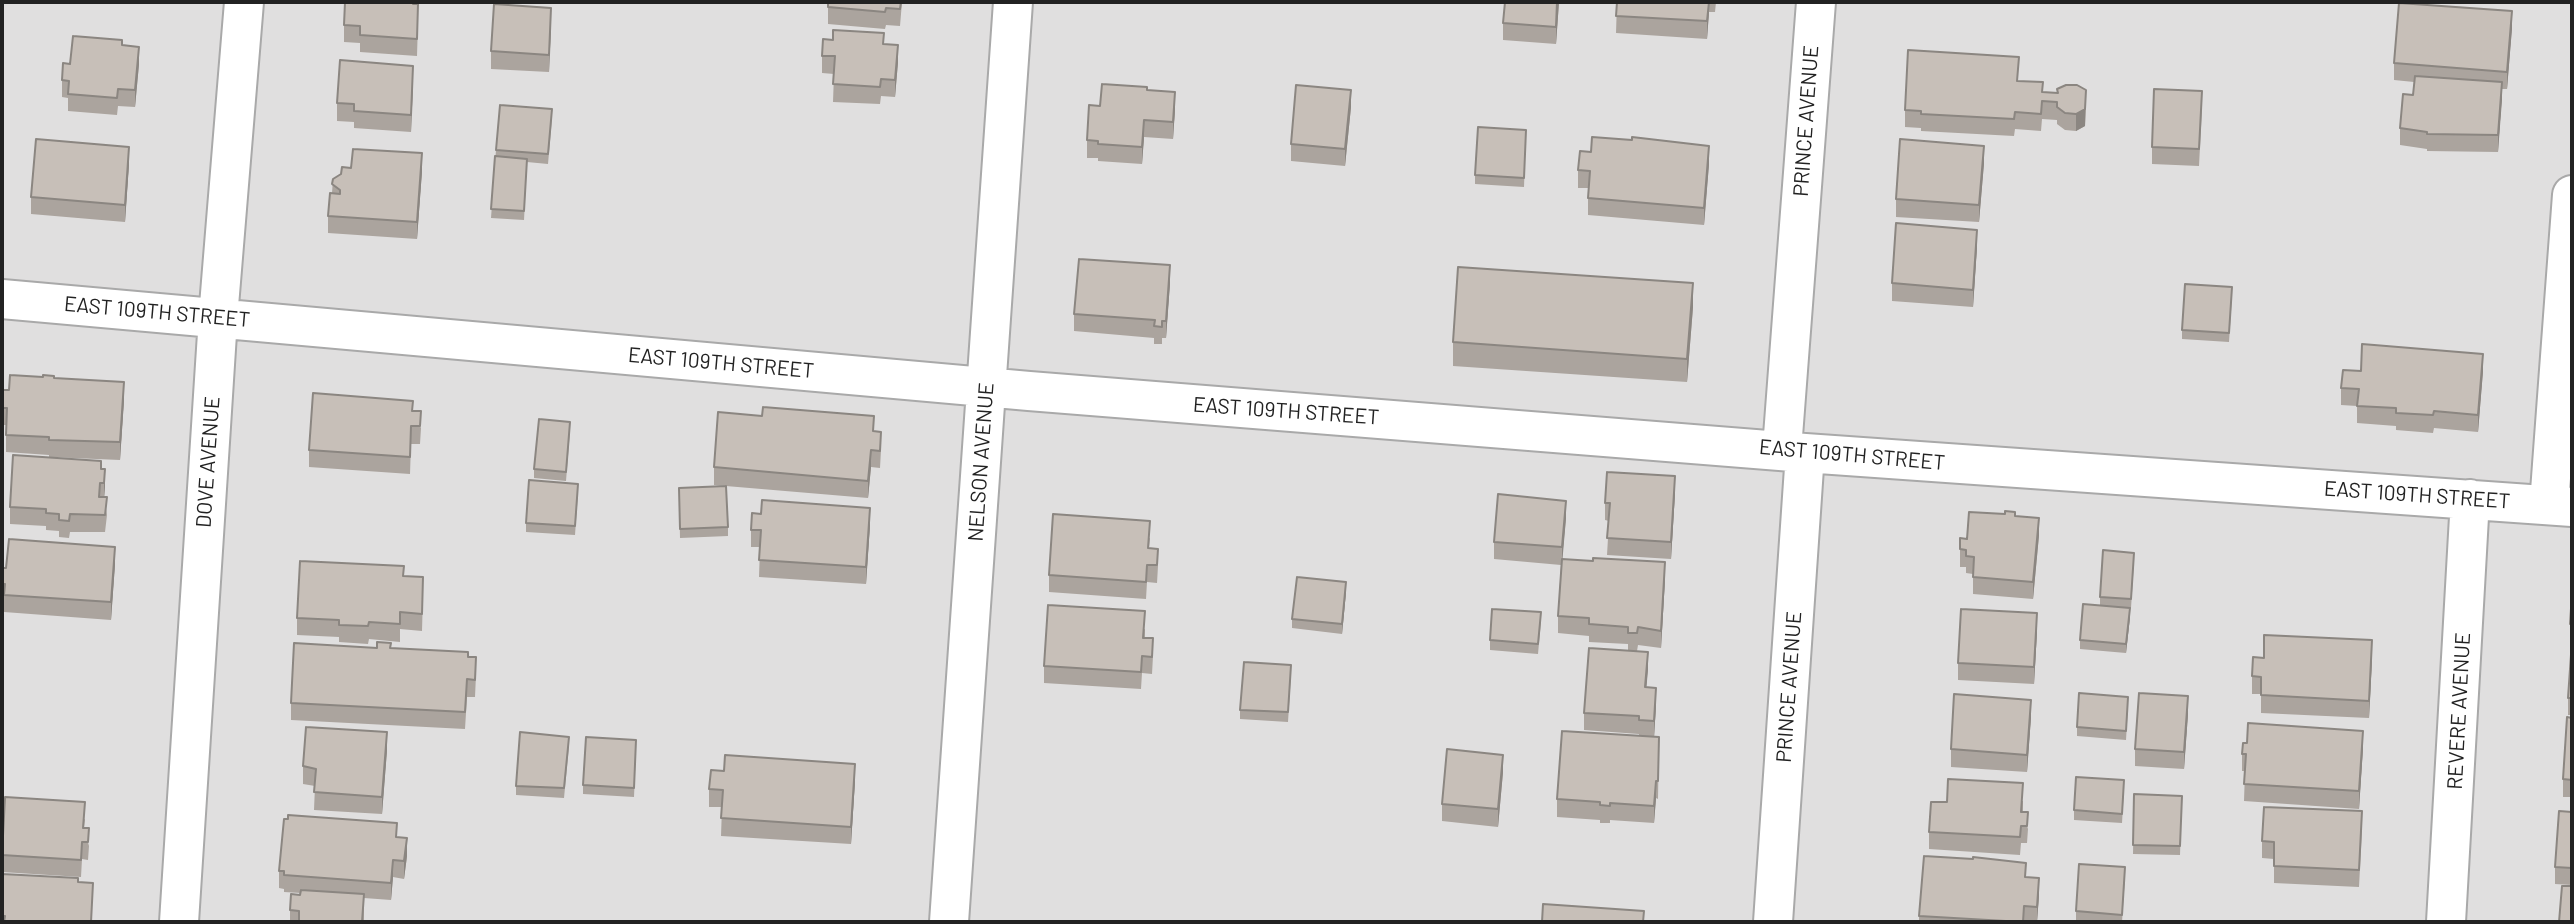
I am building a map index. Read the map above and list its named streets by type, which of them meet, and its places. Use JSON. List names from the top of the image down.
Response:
{
  "streets": {
    "street": [
      "PRINCE AVENUE",
      "EAST 109TH STREET",
      "DOVE AVENUE",
      "NELSON AVENUE",
      "REVERE AVENUE"
    ]
  },
  "crossings": [
    ["PRINCE AVENUE", "EAST 109TH STREET"],
    ["EAST 109TH STREET", "DOVE AVENUE"],
    ["EAST 109TH STREET", "NELSON AVENUE"],
    ["EAST 109TH STREET", "REVERE AVENUE"]
  ]
}
